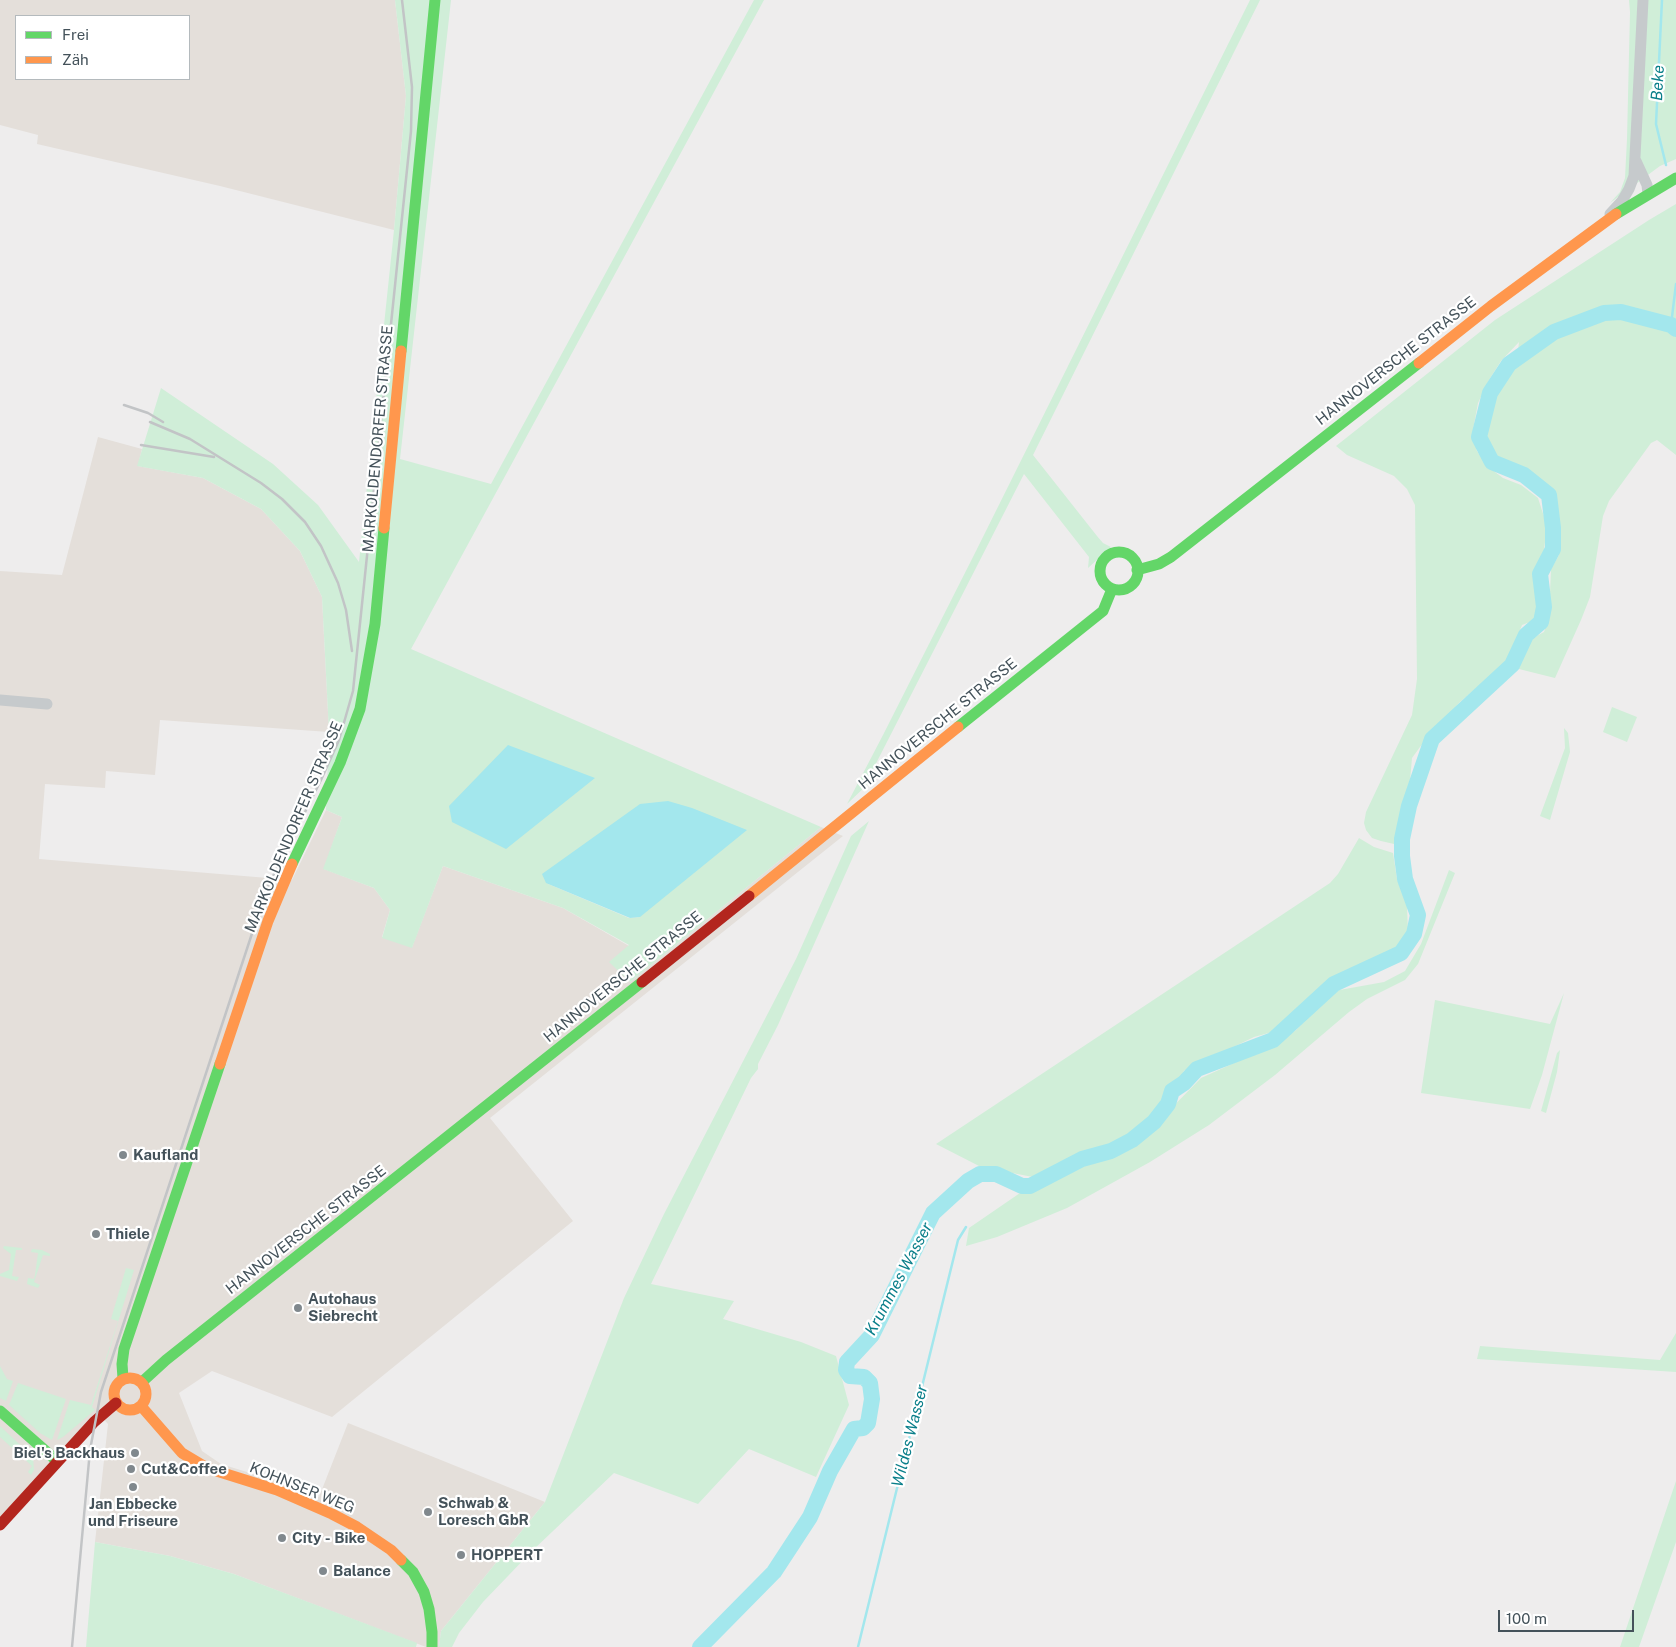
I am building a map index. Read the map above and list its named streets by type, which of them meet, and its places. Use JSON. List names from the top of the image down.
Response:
{
  "streets": {
    "main road": ["HANNOVERSCHE STRASSE", "MARKOLDENDORFER STRASSE", "KOHNSER WEG"]
  },
  "crossings": [
    ["HANNOVERSCHE STRASSE", "MARKOLDENDORFER STRASSE"],
    ["HANNOVERSCHE STRASSE", "KOHNSER WEG"],
    ["MARKOLDENDORFER STRASSE", "KOHNSER WEG"]
  ],
  "water": ["Beke", "Krummes Wasser", "Wildes Wasser"],
  "places": [
    "Kaufland",
    "Thiele",
    "Autohaus Siebrecht",
    "Biel's Backhaus",
    "Cut&Coffee",
    "Jan Ebbecke und Friseure",
    "Schwab & Loresch GbR",
    "City - Bike",
    "HOPPERT",
    "Balance"
  ],
  "legend": ["Frei", "Zäh"],
  "scale_bar": "100 m"
}
